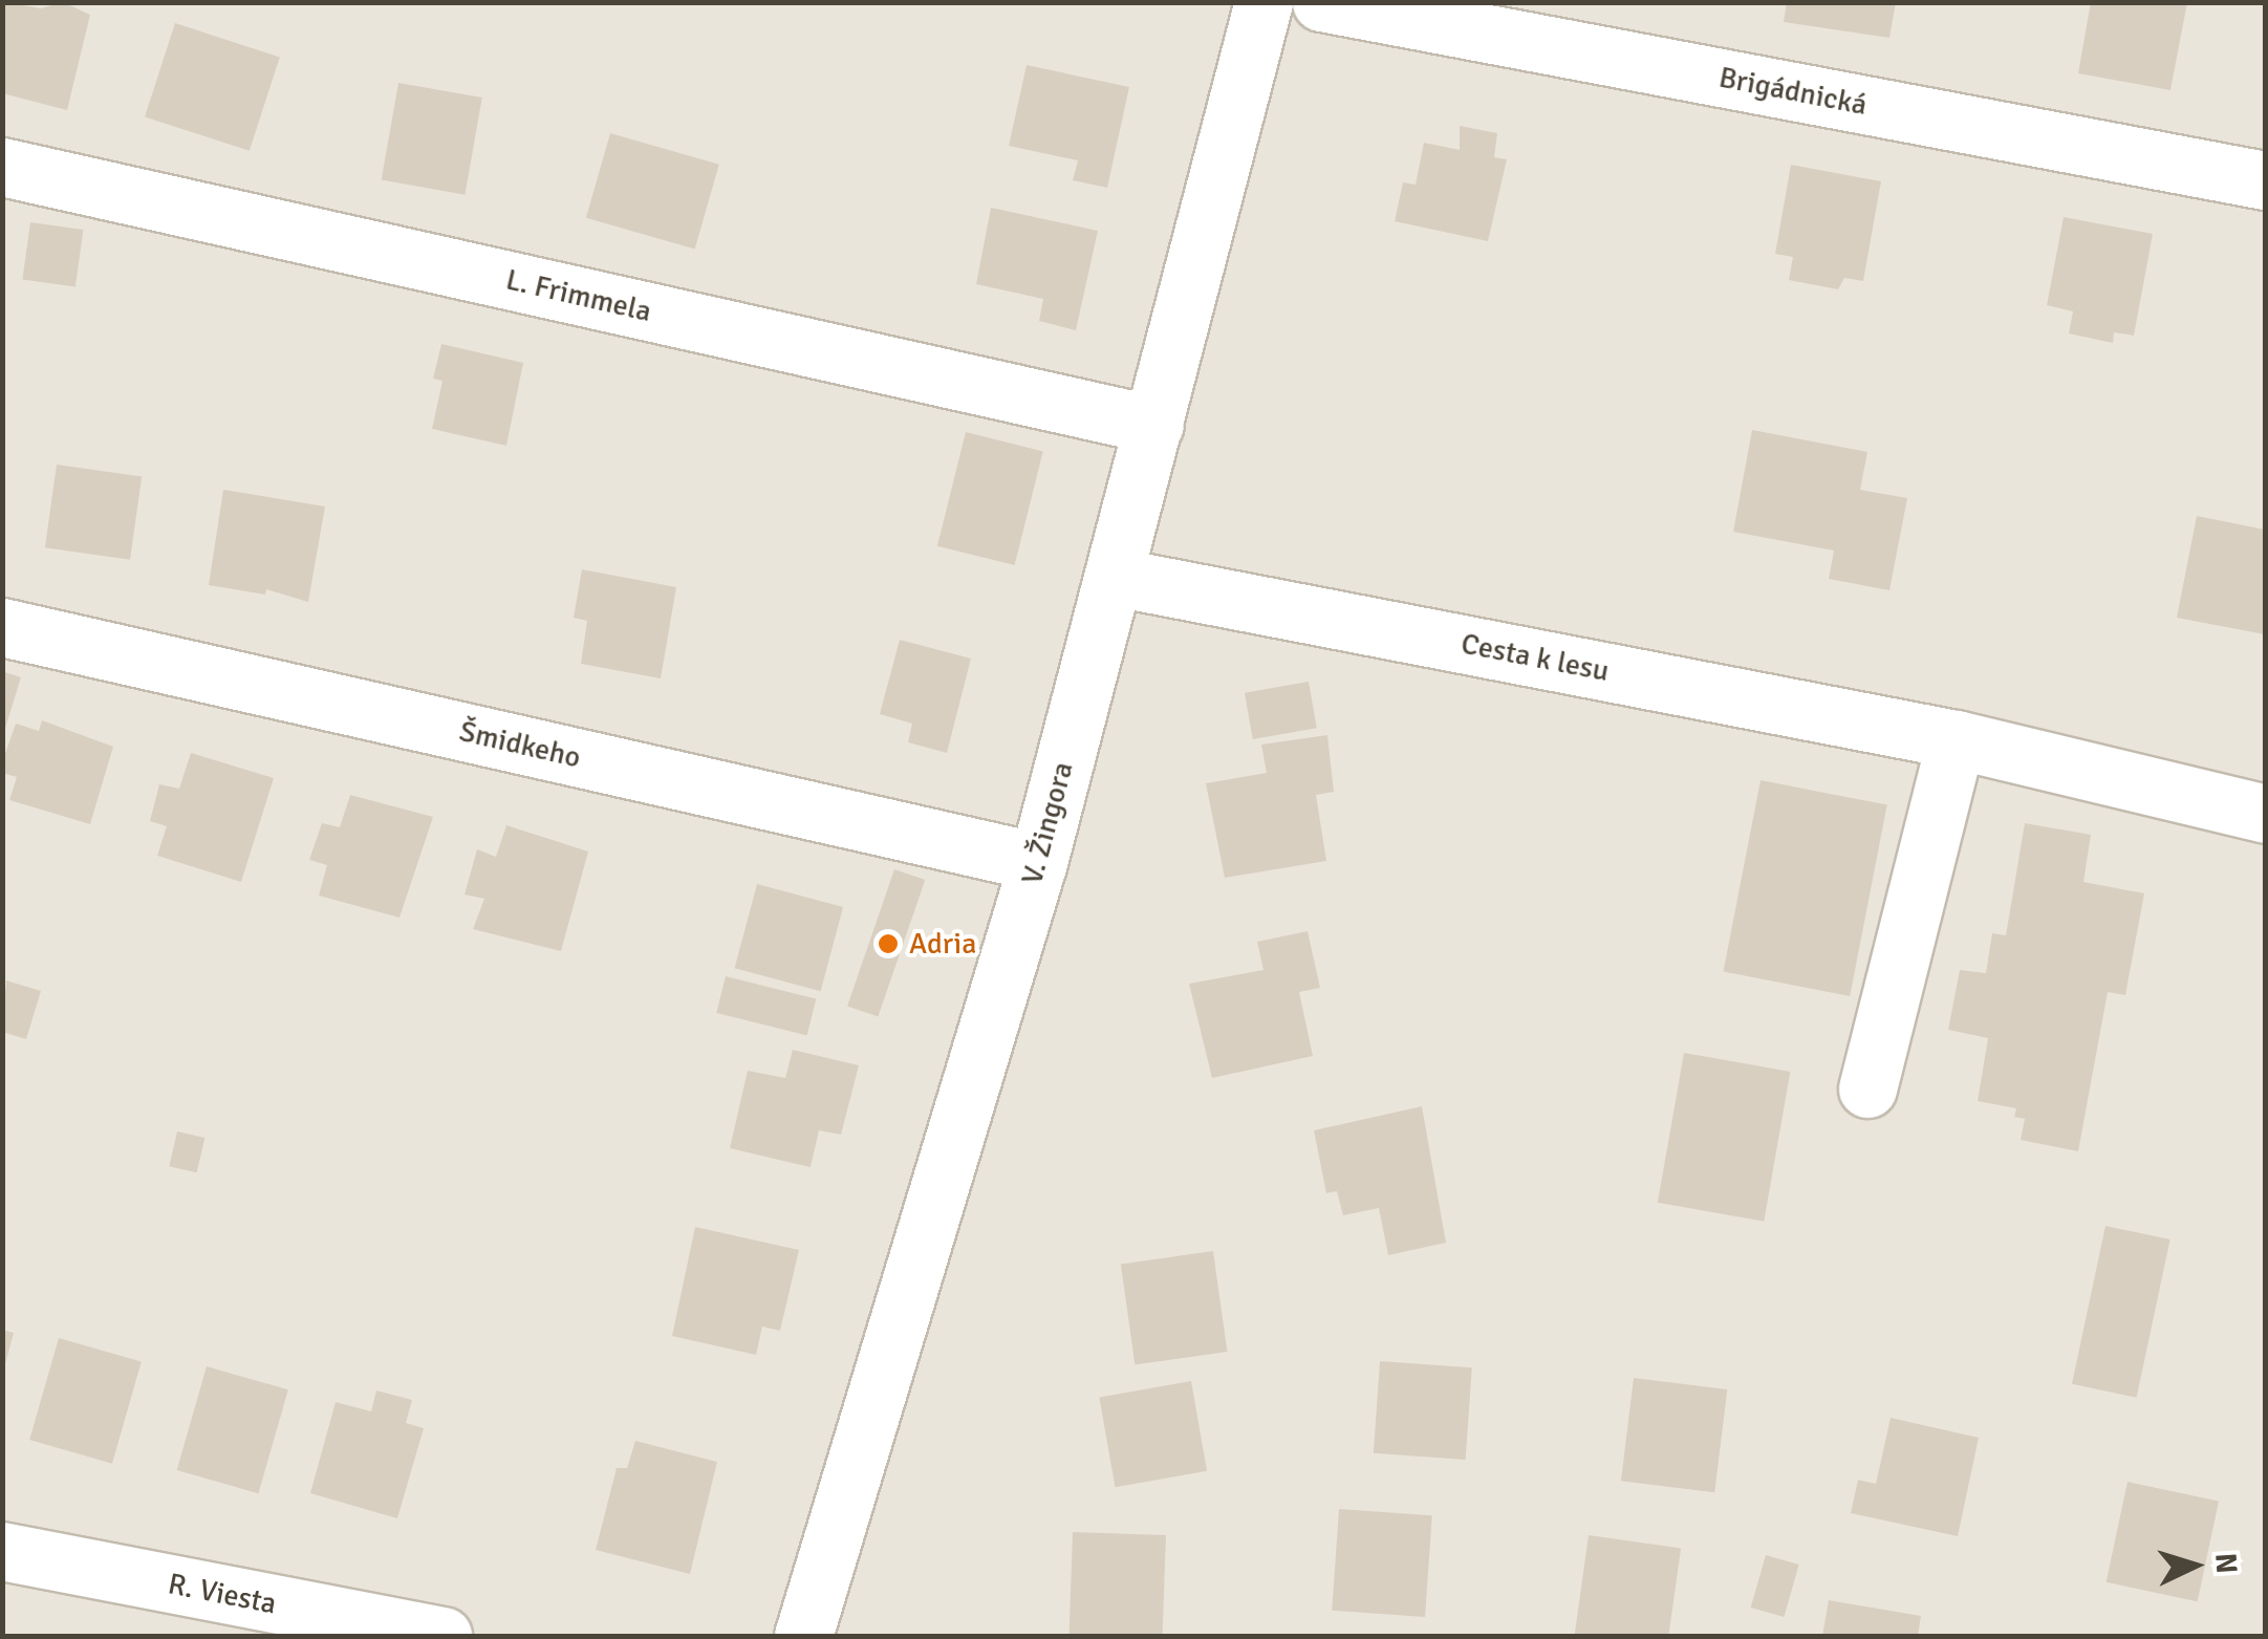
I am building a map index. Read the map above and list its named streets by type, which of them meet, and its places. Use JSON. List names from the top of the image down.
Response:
{
  "streets": {
    "street": [
      "Brigádnická",
      "L. Frimmela",
      "Cesta k lesu",
      "Šmidkeho",
      "V. Žingora",
      "R. Viesta"
    ]
  },
  "crossings": [
    ["L. Frimmela", "V. Žingora"],
    ["Cesta k lesu", "V. Žingora"],
    ["Šmidkeho", "V. Žingora"]
  ],
  "places": ["Adria"],
  "north": "right"
}
